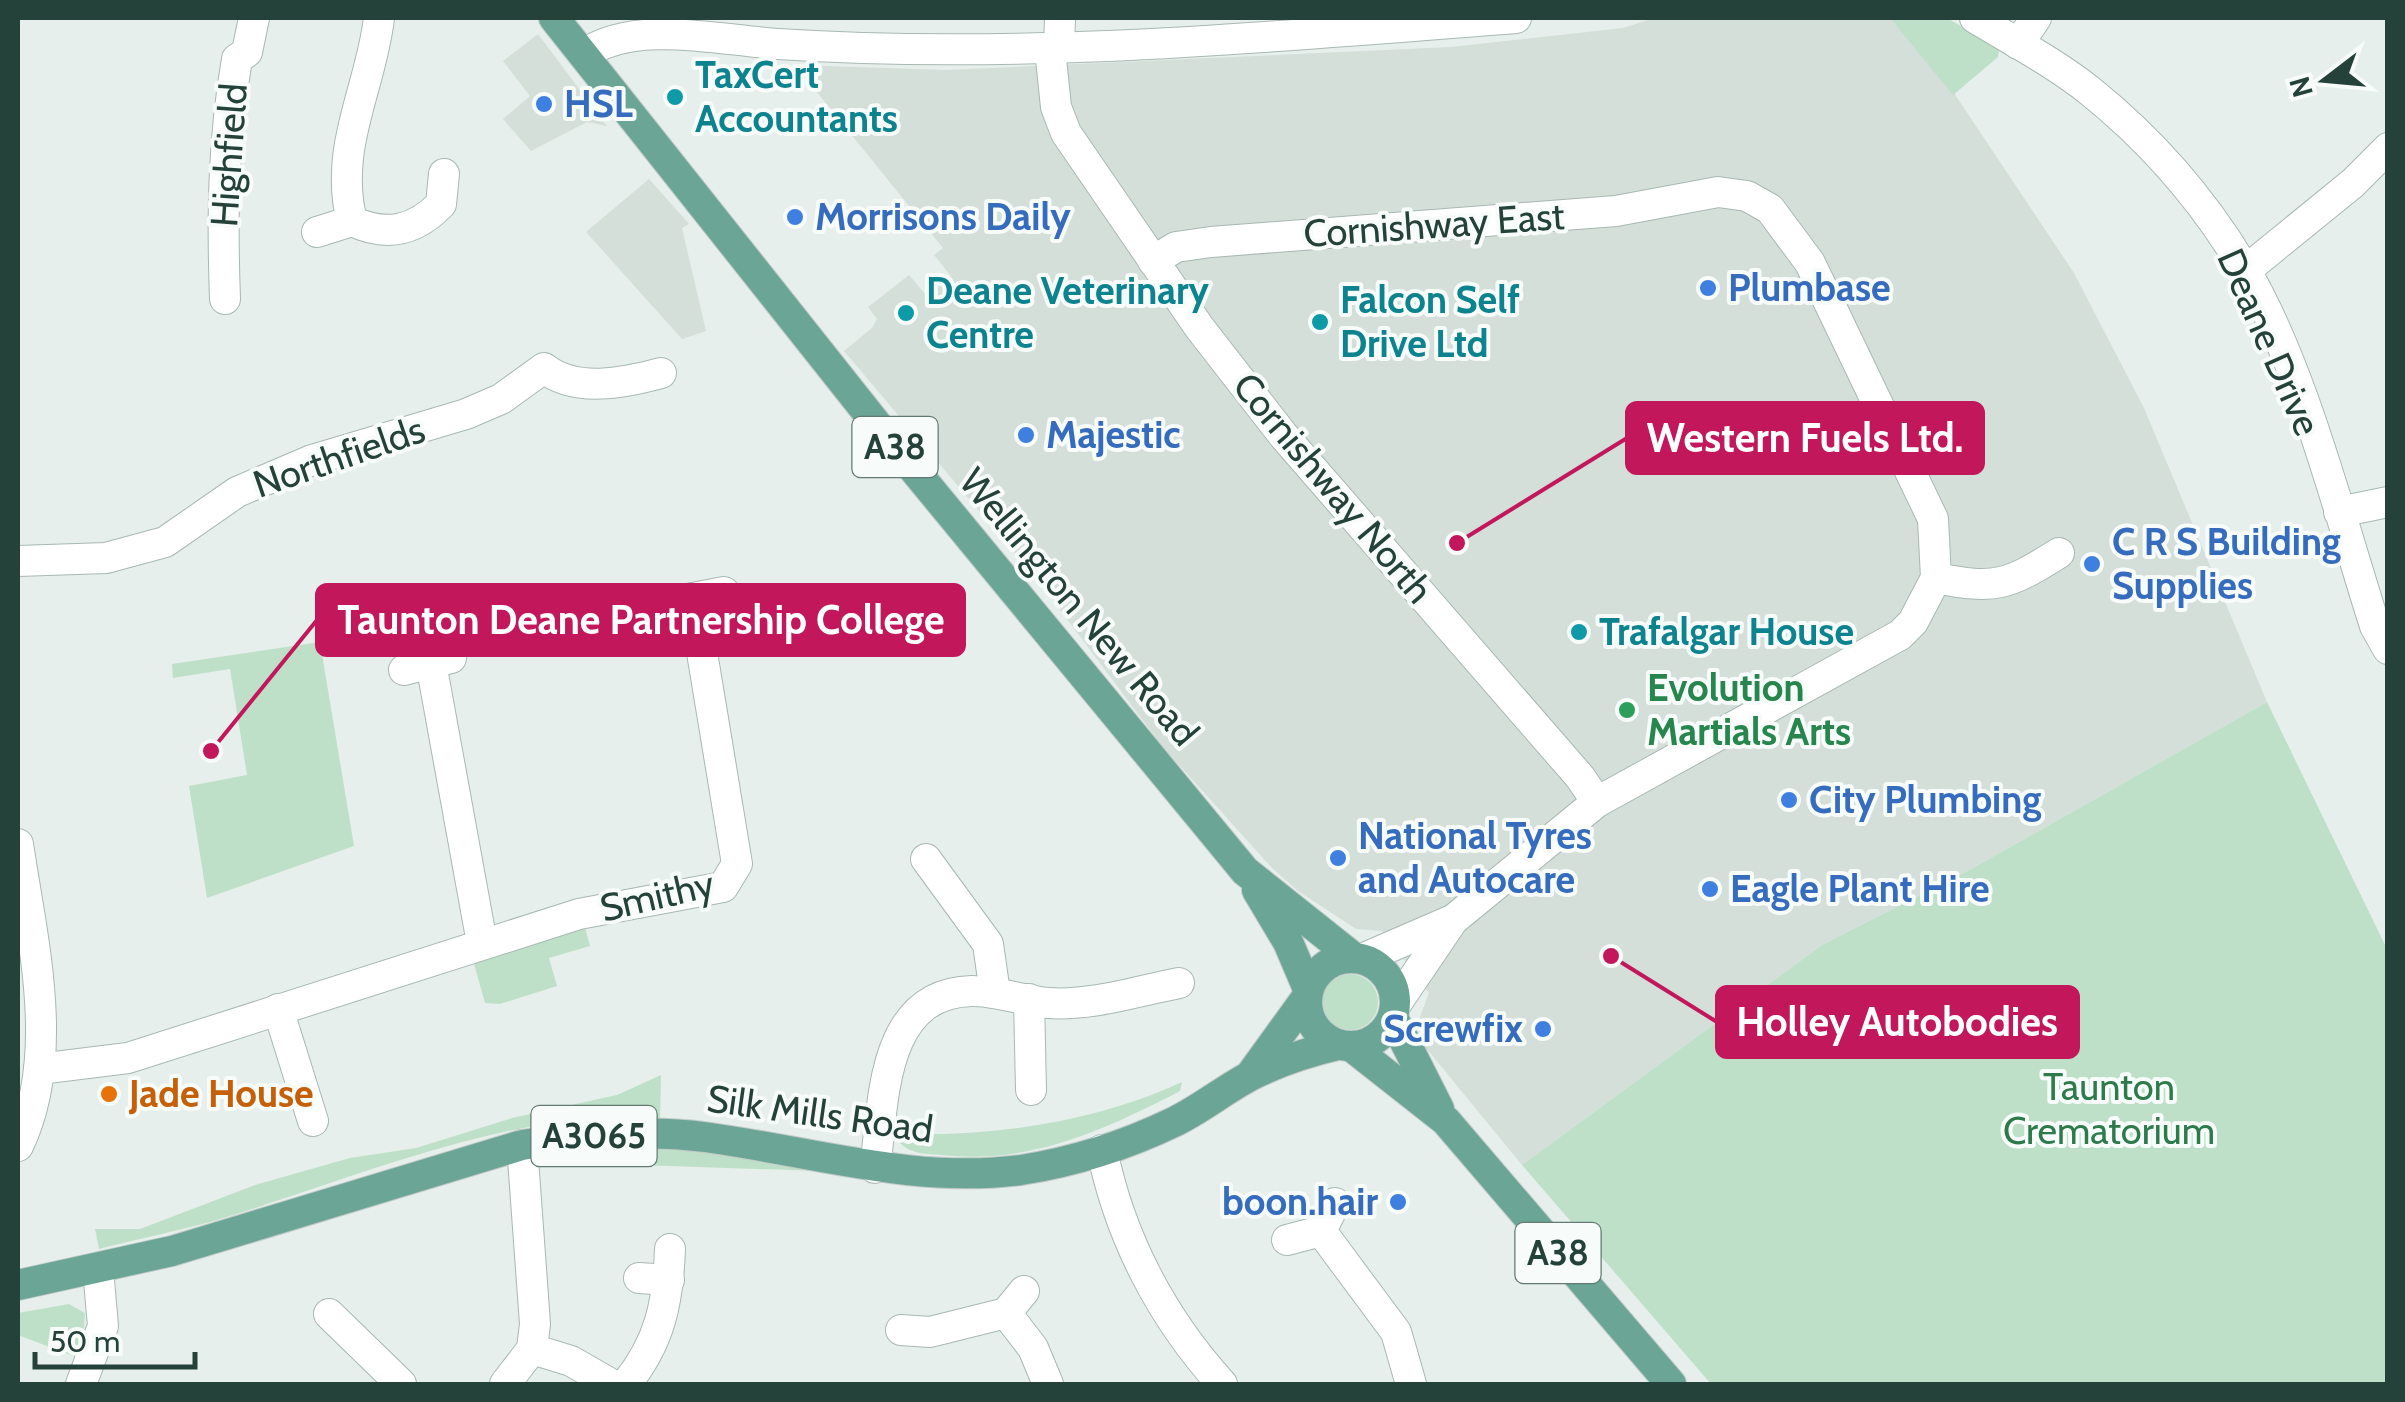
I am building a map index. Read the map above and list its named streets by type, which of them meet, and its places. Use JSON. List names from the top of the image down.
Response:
{
  "streets": {
    "main road": [
      "A38",
      "Wellington New Road",
      "Silk Mills Road",
      "A3065"
    ],
    "street": [
      "Highfield",
      "Cornishway East",
      "Deane Drive",
      "Northfields",
      "Cornishway North",
      "Smithy"
    ]
  },
  "crossings": [
    ["Cornishway East", "Cornishway North"],
    ["A38", "Wellington New Road"],
    ["A38", "Silk Mills Road"],
    ["Wellington New Road", "Silk Mills Road"]
  ],
  "parks": ["Taunton Crematorium"],
  "places": [
    "TaxCert Accountants",
    "HSL",
    "Morrisons Daily",
    "Plumbase",
    "Deane Veterinary Centre",
    "Falcon Self Drive Ltd",
    "Majestic",
    "Western Fuels Ltd.",
    "C R S Building Supplies",
    "Trafalgar House",
    "Evolution Martials Arts",
    "Taunton Deane Partnership College",
    "City Plumbing",
    "National Tyres and Autocare",
    "Eagle Plant Hire",
    "Holley Autobodies",
    "Screwfix",
    "Jade House",
    "boon.hair"
  ],
  "scale_bar": "50 m",
  "north": "left"
}
